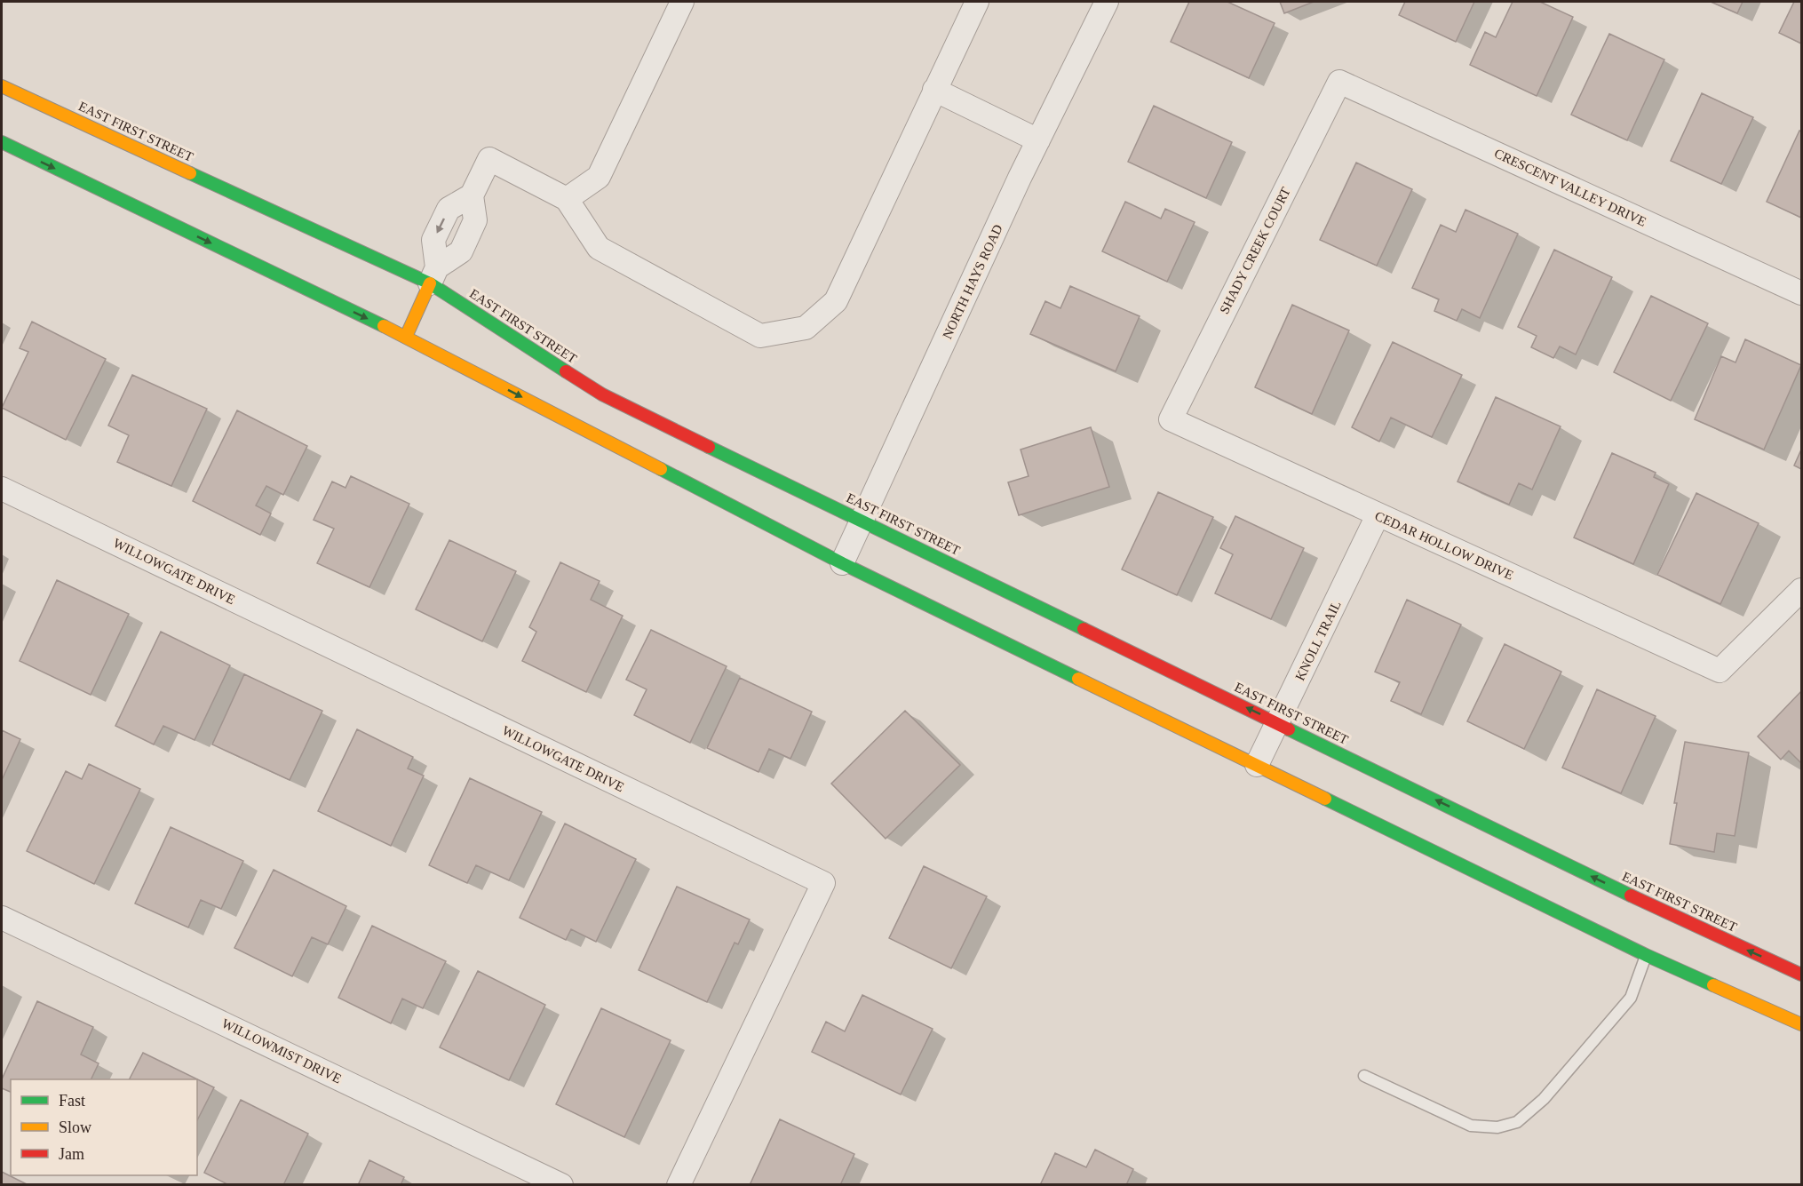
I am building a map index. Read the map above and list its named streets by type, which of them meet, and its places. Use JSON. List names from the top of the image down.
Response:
{
  "streets": {
    "main road": ["EAST FIRST STREET"],
    "street": [
      "CRESCENT VALLEY DRIVE",
      "SHADY CREEK COURT",
      "NORTH HAYS ROAD",
      "CEDAR HOLLOW DRIVE",
      "WILLOWGATE DRIVE",
      "KNOLL TRAIL",
      "WILLOWMIST DRIVE"
    ]
  },
  "crossings": [
    ["EAST FIRST STREET", "NORTH HAYS ROAD"],
    ["EAST FIRST STREET", "KNOLL TRAIL"],
    ["CRESCENT VALLEY DRIVE", "SHADY CREEK COURT"],
    ["SHADY CREEK COURT", "CEDAR HOLLOW DRIVE"],
    ["CEDAR HOLLOW DRIVE", "KNOLL TRAIL"]
  ],
  "legend": ["Fast", "Slow", "Jam"]
}
